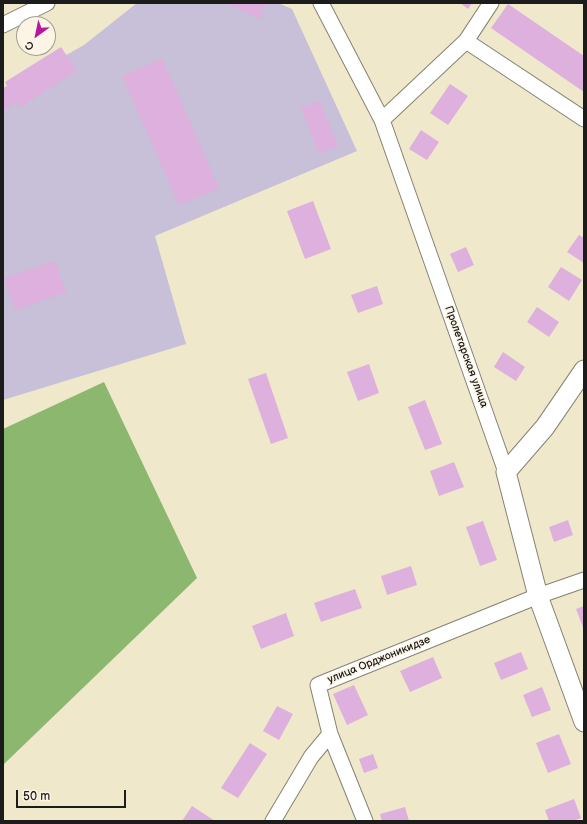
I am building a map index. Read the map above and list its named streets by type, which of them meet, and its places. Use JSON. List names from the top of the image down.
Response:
{
  "streets": {
    "main road": ["Пролетарская улица"],
    "street": ["улица Орджоникидзе"]
  },
  "crossings": [
    ["Пролетарская улица", "улица Орджоникидзе"]
  ],
  "scale_bar": "50 m",
  "north": "bottom left"
}
